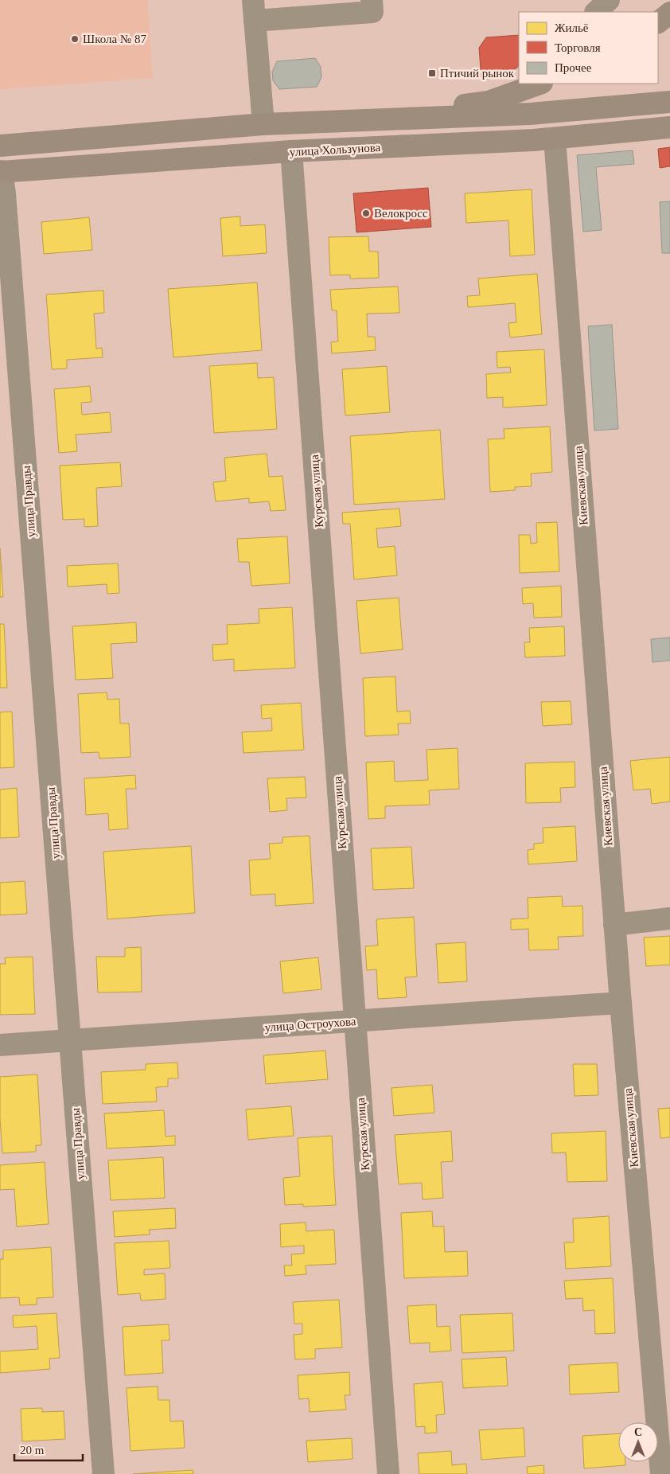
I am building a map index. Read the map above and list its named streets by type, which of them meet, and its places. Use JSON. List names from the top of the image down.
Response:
{
  "streets": {
    "main road": ["улица Хользунова"],
    "street": [
      "Киевская улица",
      "Курская улица",
      "улица Правды",
      "улица Остроухова"
    ]
  },
  "crossings": [
    ["улица Хользунова", "Киевская улица"],
    ["улица Хользунова", "Курская улица"],
    ["улица Хользунова", "улица Правды"],
    ["Киевская улица", "улица Остроухова"],
    ["Курская улица", "улица Остроухова"],
    ["улица Правды", "улица Остроухова"]
  ],
  "places": {
    "other": ["Школа № 87", "Велокросс"],
    "transit": ["Птичий рынок"]
  },
  "legend": ["Жильё", "Торговля", "Прочее"],
  "scale_bar": "20 m",
  "north": "top"
}
